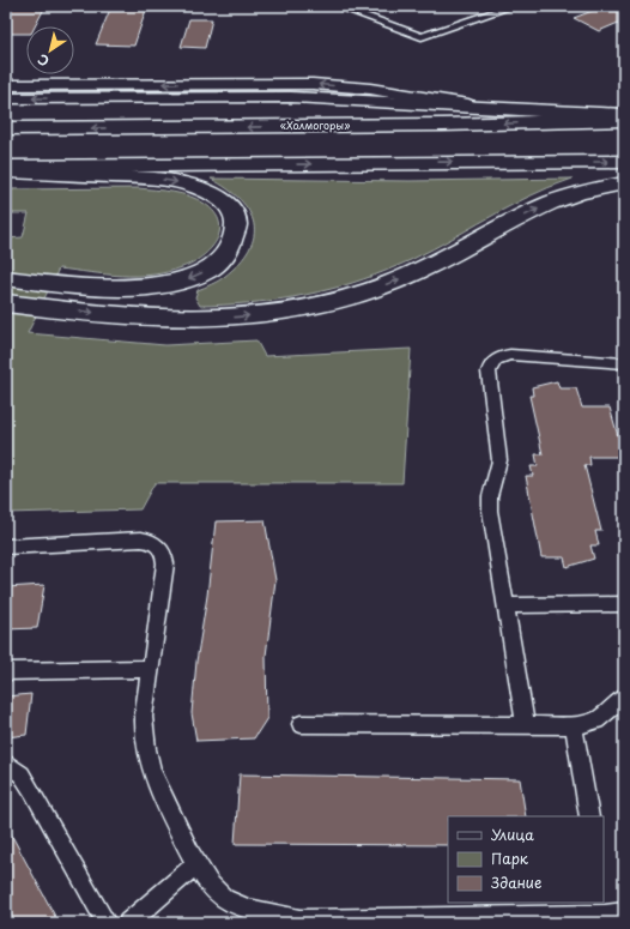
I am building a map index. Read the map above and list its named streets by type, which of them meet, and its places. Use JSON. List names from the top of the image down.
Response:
{
  "streets": {
    "main road": ["«Холмогоры»"]
  },
  "legend": ["Улица", "Парк", "Здание"],
  "north": "bottom left"
}
